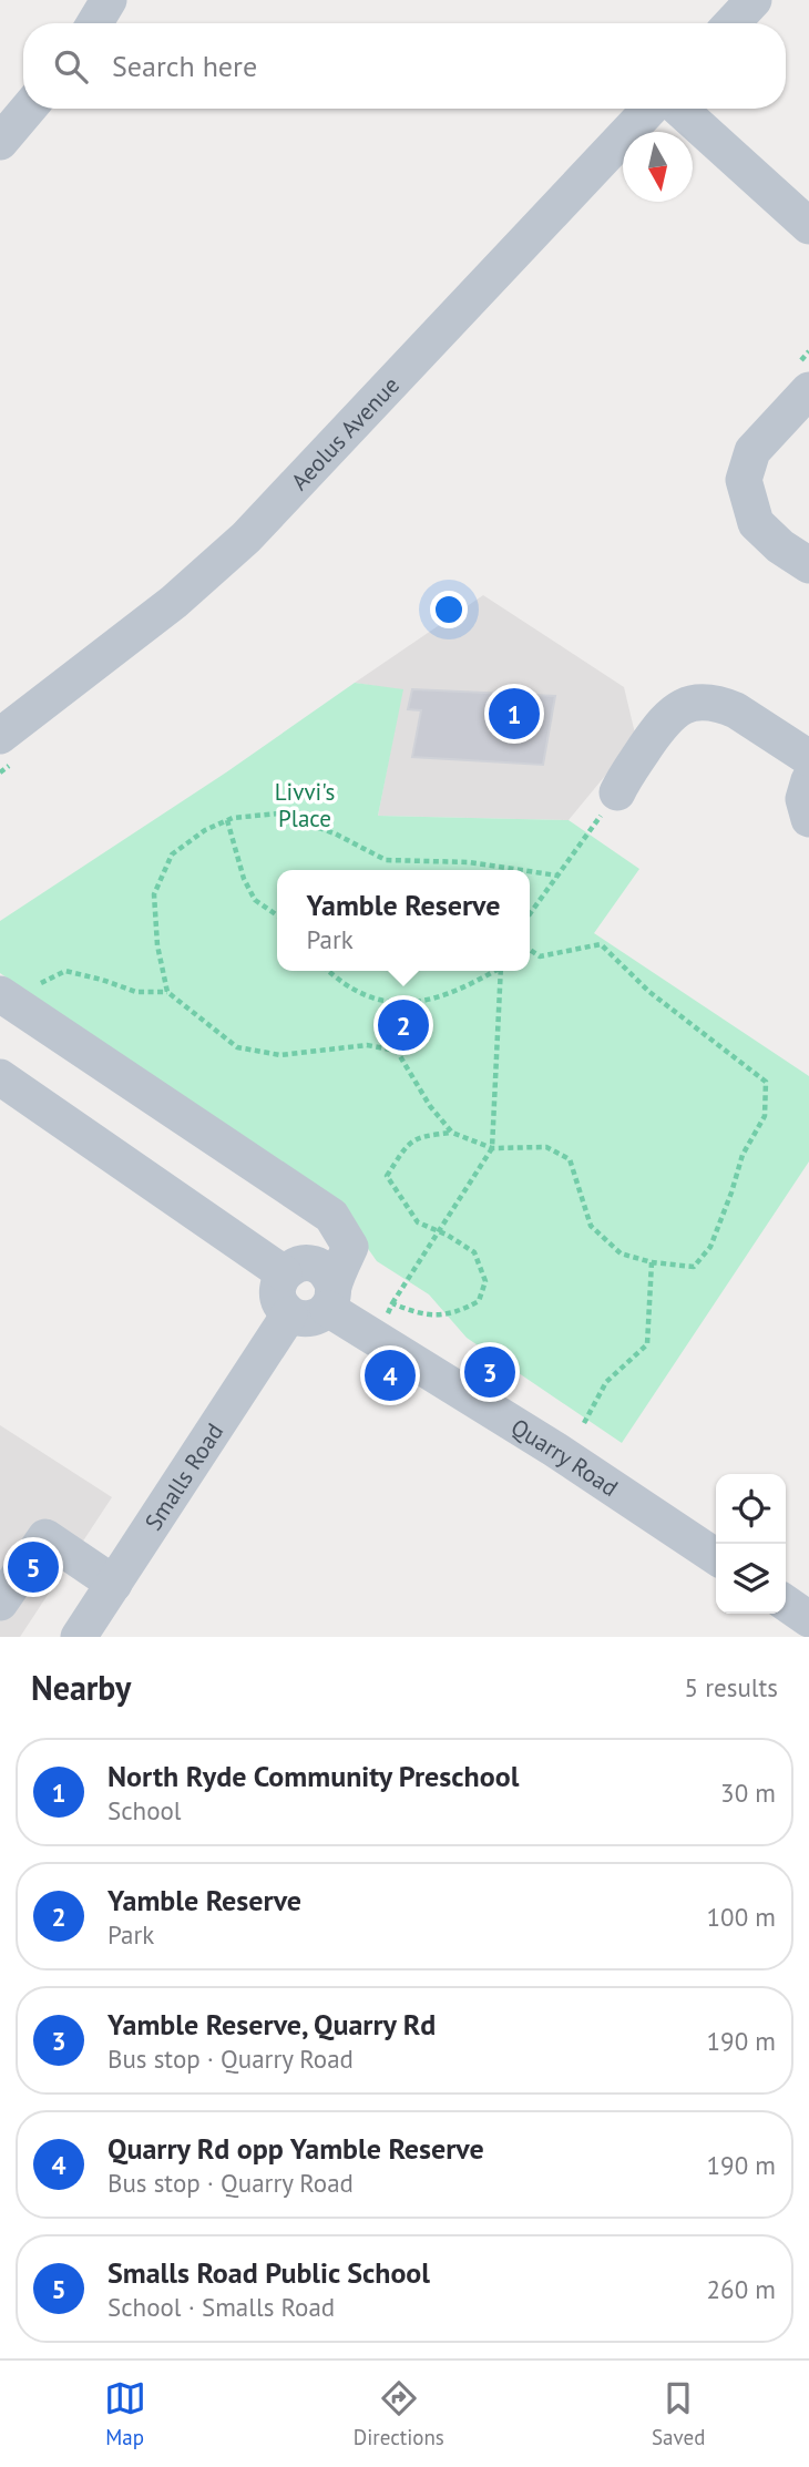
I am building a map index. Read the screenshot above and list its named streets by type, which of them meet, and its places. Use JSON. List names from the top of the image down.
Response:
{
  "streets": {
    "street": ["Aeolus Avenue", "Quarry Road", "Smalls Road"]
  },
  "crossings": [
    ["Quarry Road", "Smalls Road"]
  ],
  "parks": ["Livvi's Place"],
  "north": "bottom",
  "page": {
    "search": "Search here",
    "pins": [
      "1",
      "2",
      "3",
      "4",
      "5"
    ],
    "popup": ["Yamble Reserve", "Park"],
    "heading": ["Nearby", "5 results"],
    "list": [
      {
        "mark": "1",
        "name": "North Ryde Community Preschool",
        "note": "School",
        "value": "30 m"
      },
      {
        "mark": "2",
        "name": "Yamble Reserve",
        "note": "Park",
        "value": "100 m"
      },
      {
        "mark": "3",
        "name": "Yamble Reserve, Quarry Rd",
        "note": "Bus stop · Quarry Road",
        "value": "190 m"
      },
      {
        "mark": "4",
        "name": "Quarry Rd opp Yamble Reserve",
        "note": "Bus stop · Quarry Road",
        "value": "190 m"
      },
      {
        "mark": "5",
        "name": "Smalls Road Public School",
        "note": "School · Smalls Road",
        "value": "260 m"
      }
    ],
    "nav": ["Map", "Directions", "Saved"]
  }
}
